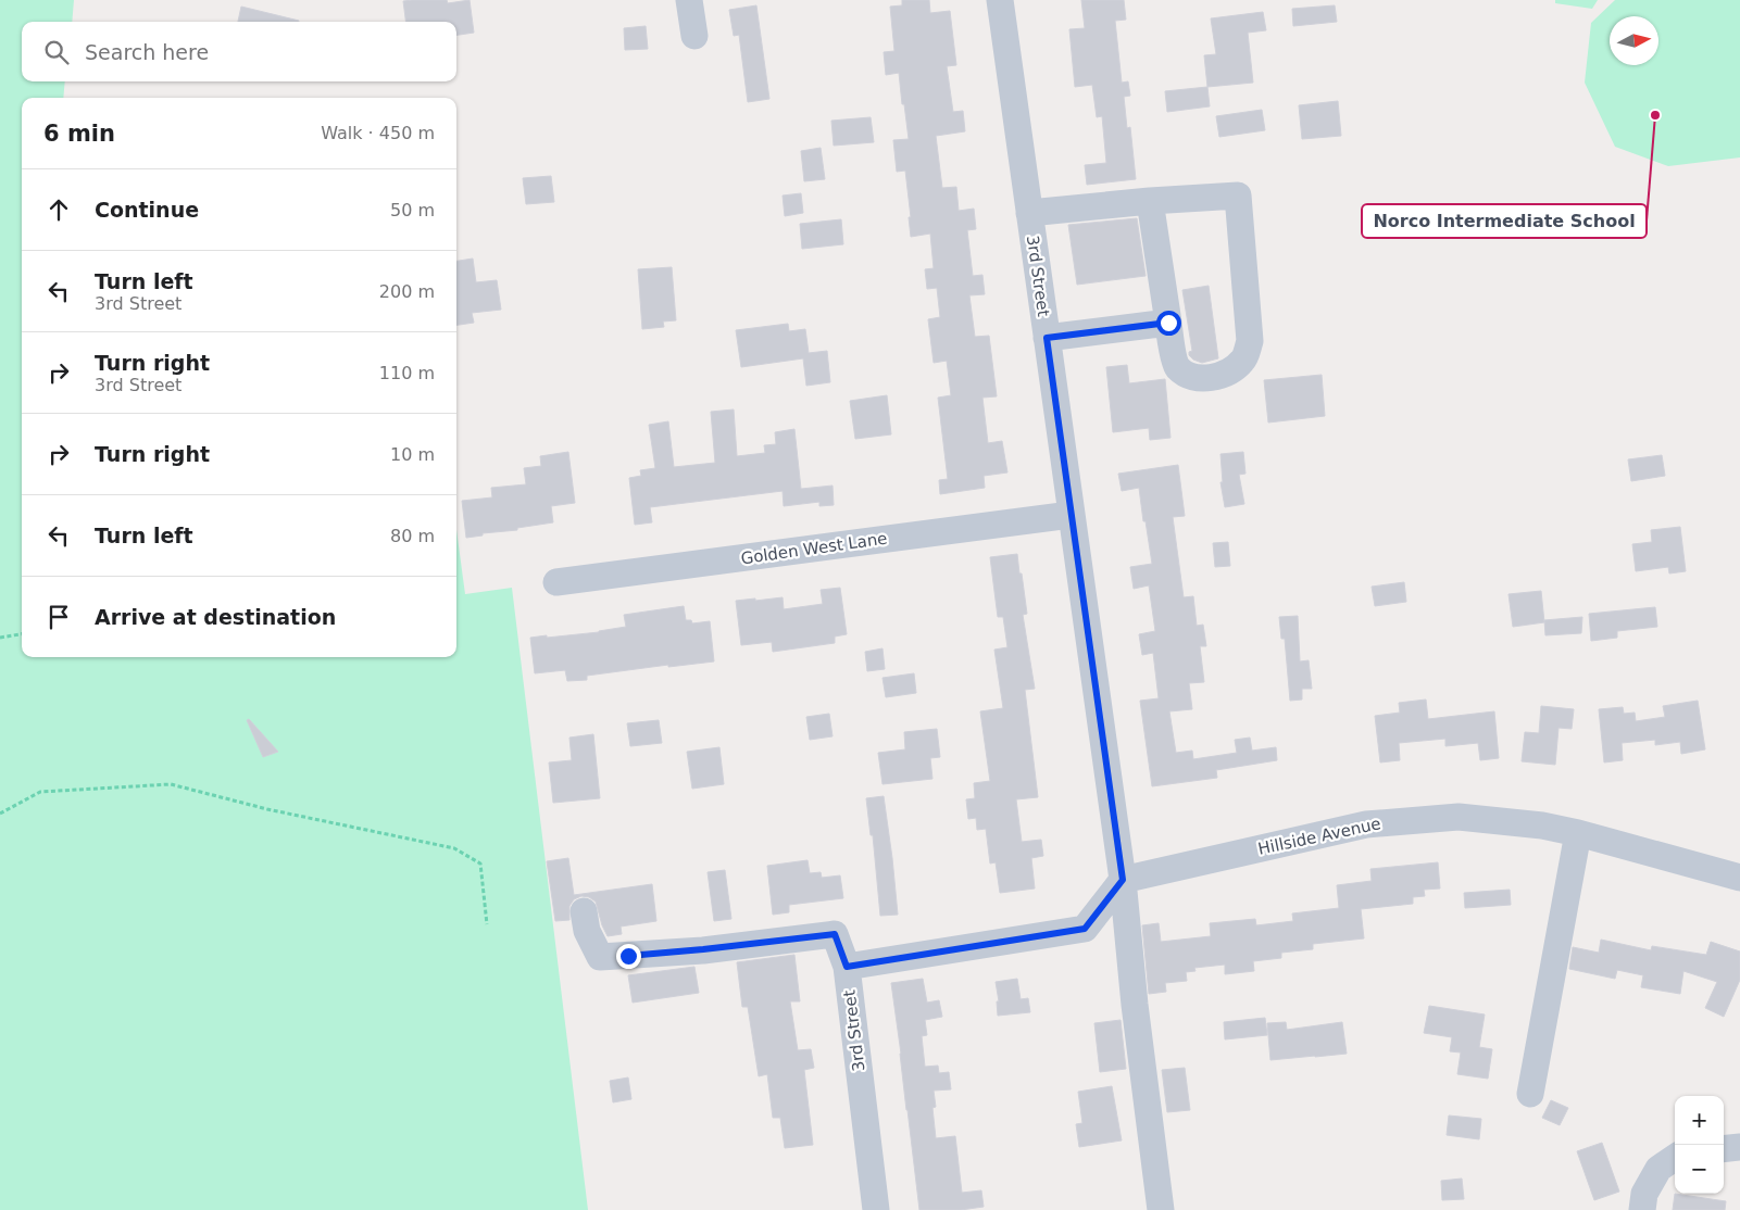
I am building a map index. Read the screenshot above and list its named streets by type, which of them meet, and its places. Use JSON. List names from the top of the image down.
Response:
{
  "streets": {
    "street": ["3rd Street", "Golden West Lane", "Hillside Avenue"]
  },
  "crossings": [
    ["3rd Street", "Golden West Lane"],
    ["3rd Street", "Hillside Avenue"]
  ],
  "places": ["Norco Intermediate School"],
  "north": "right",
  "page": {
    "search": "Search here",
    "heading": ["6 min", "Walk · 450 m"],
    "list": [
      ["Continue", "50 m"],
      ["Turn left", "3rd Street", "200 m"],
      ["Turn right", "3rd Street", "110 m"],
      ["Turn right", "10 m"],
      ["Turn left", "80 m"],
      "Arrive at destination"
    ],
    "map_buttons": ["+", "−"]
  }
}
